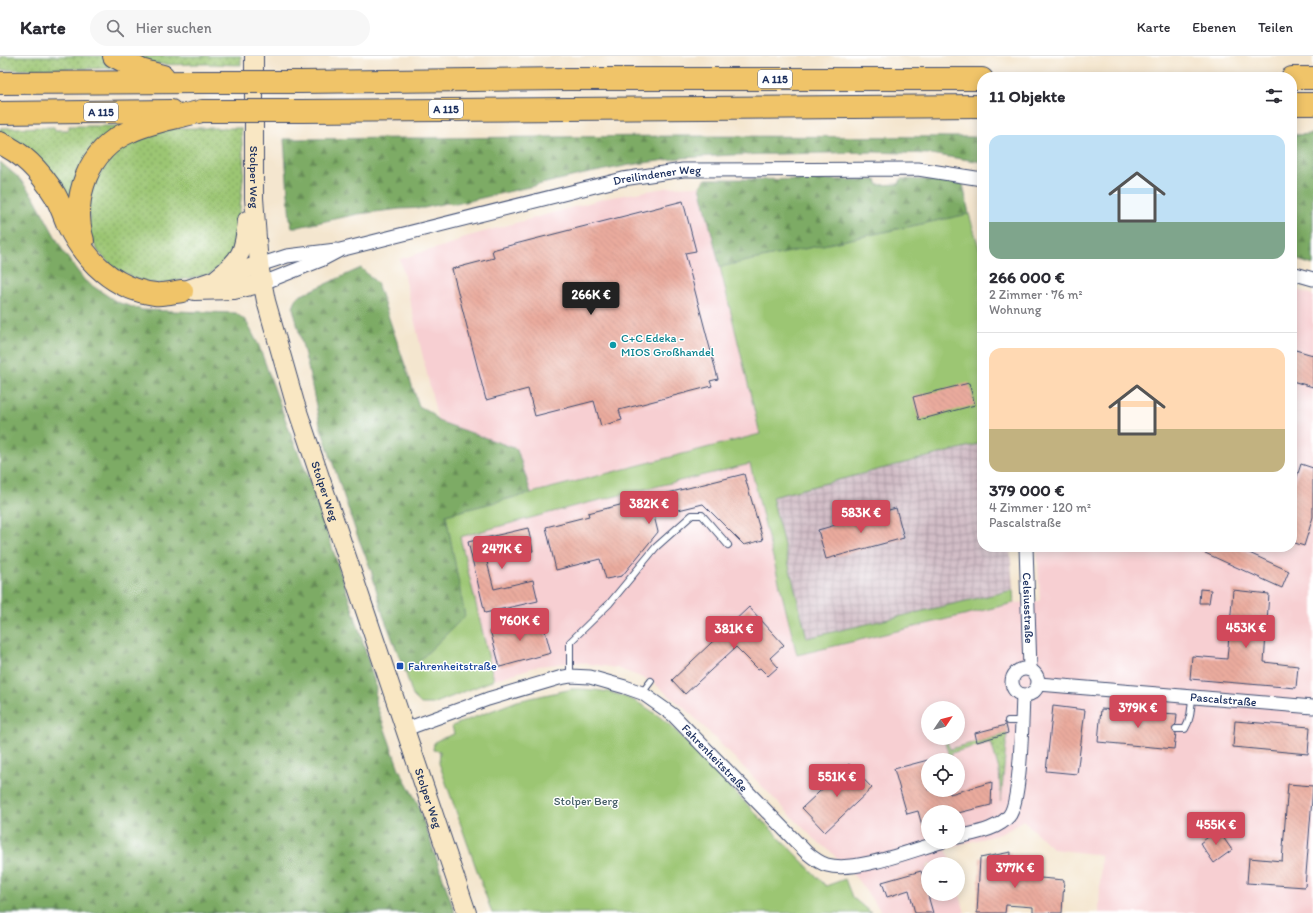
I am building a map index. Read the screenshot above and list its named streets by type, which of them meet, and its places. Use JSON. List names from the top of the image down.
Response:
{
  "streets": {
    "highway": ["A 115"],
    "street": [
      "Dreilindener Weg",
      "Stolper Weg",
      "Celsiusstraße",
      "Pascalstraße",
      "Fahrenheitstraße"
    ]
  },
  "crossings": [
    ["Dreilindener Weg", "Stolper Weg"],
    ["Stolper Weg", "Fahrenheitstraße"],
    ["Celsiusstraße", "Pascalstraße"]
  ],
  "parks": ["Stolper Berg"],
  "places": {
    "other": ["C+C Edeka - MIOS Großhandel"],
    "transit": ["Fahrenheitstraße"]
  },
  "north": "top right",
  "page": {
    "header": "Karte",
    "search": "Hier suchen",
    "nav": ["Karte", "Ebenen", "Teilen"],
    "heading": "11 Objekte",
    "list": [
      {
        "name": "266 000 €",
        "note": "2 Zimmer · 76 m² · Wohnung"
      },
      {
        "name": "379 000 €",
        "note": "4 Zimmer · 120 m² · Pascalstraße"
      }
    ],
    "price": [
      "266K €",
      "382K €",
      "583K €",
      "247K €",
      "760K €",
      "453K €",
      "381K €",
      "379K €",
      "551K €",
      "455K €",
      "377K €"
    ],
    "map_buttons": ["+", "−"]
  }
}
